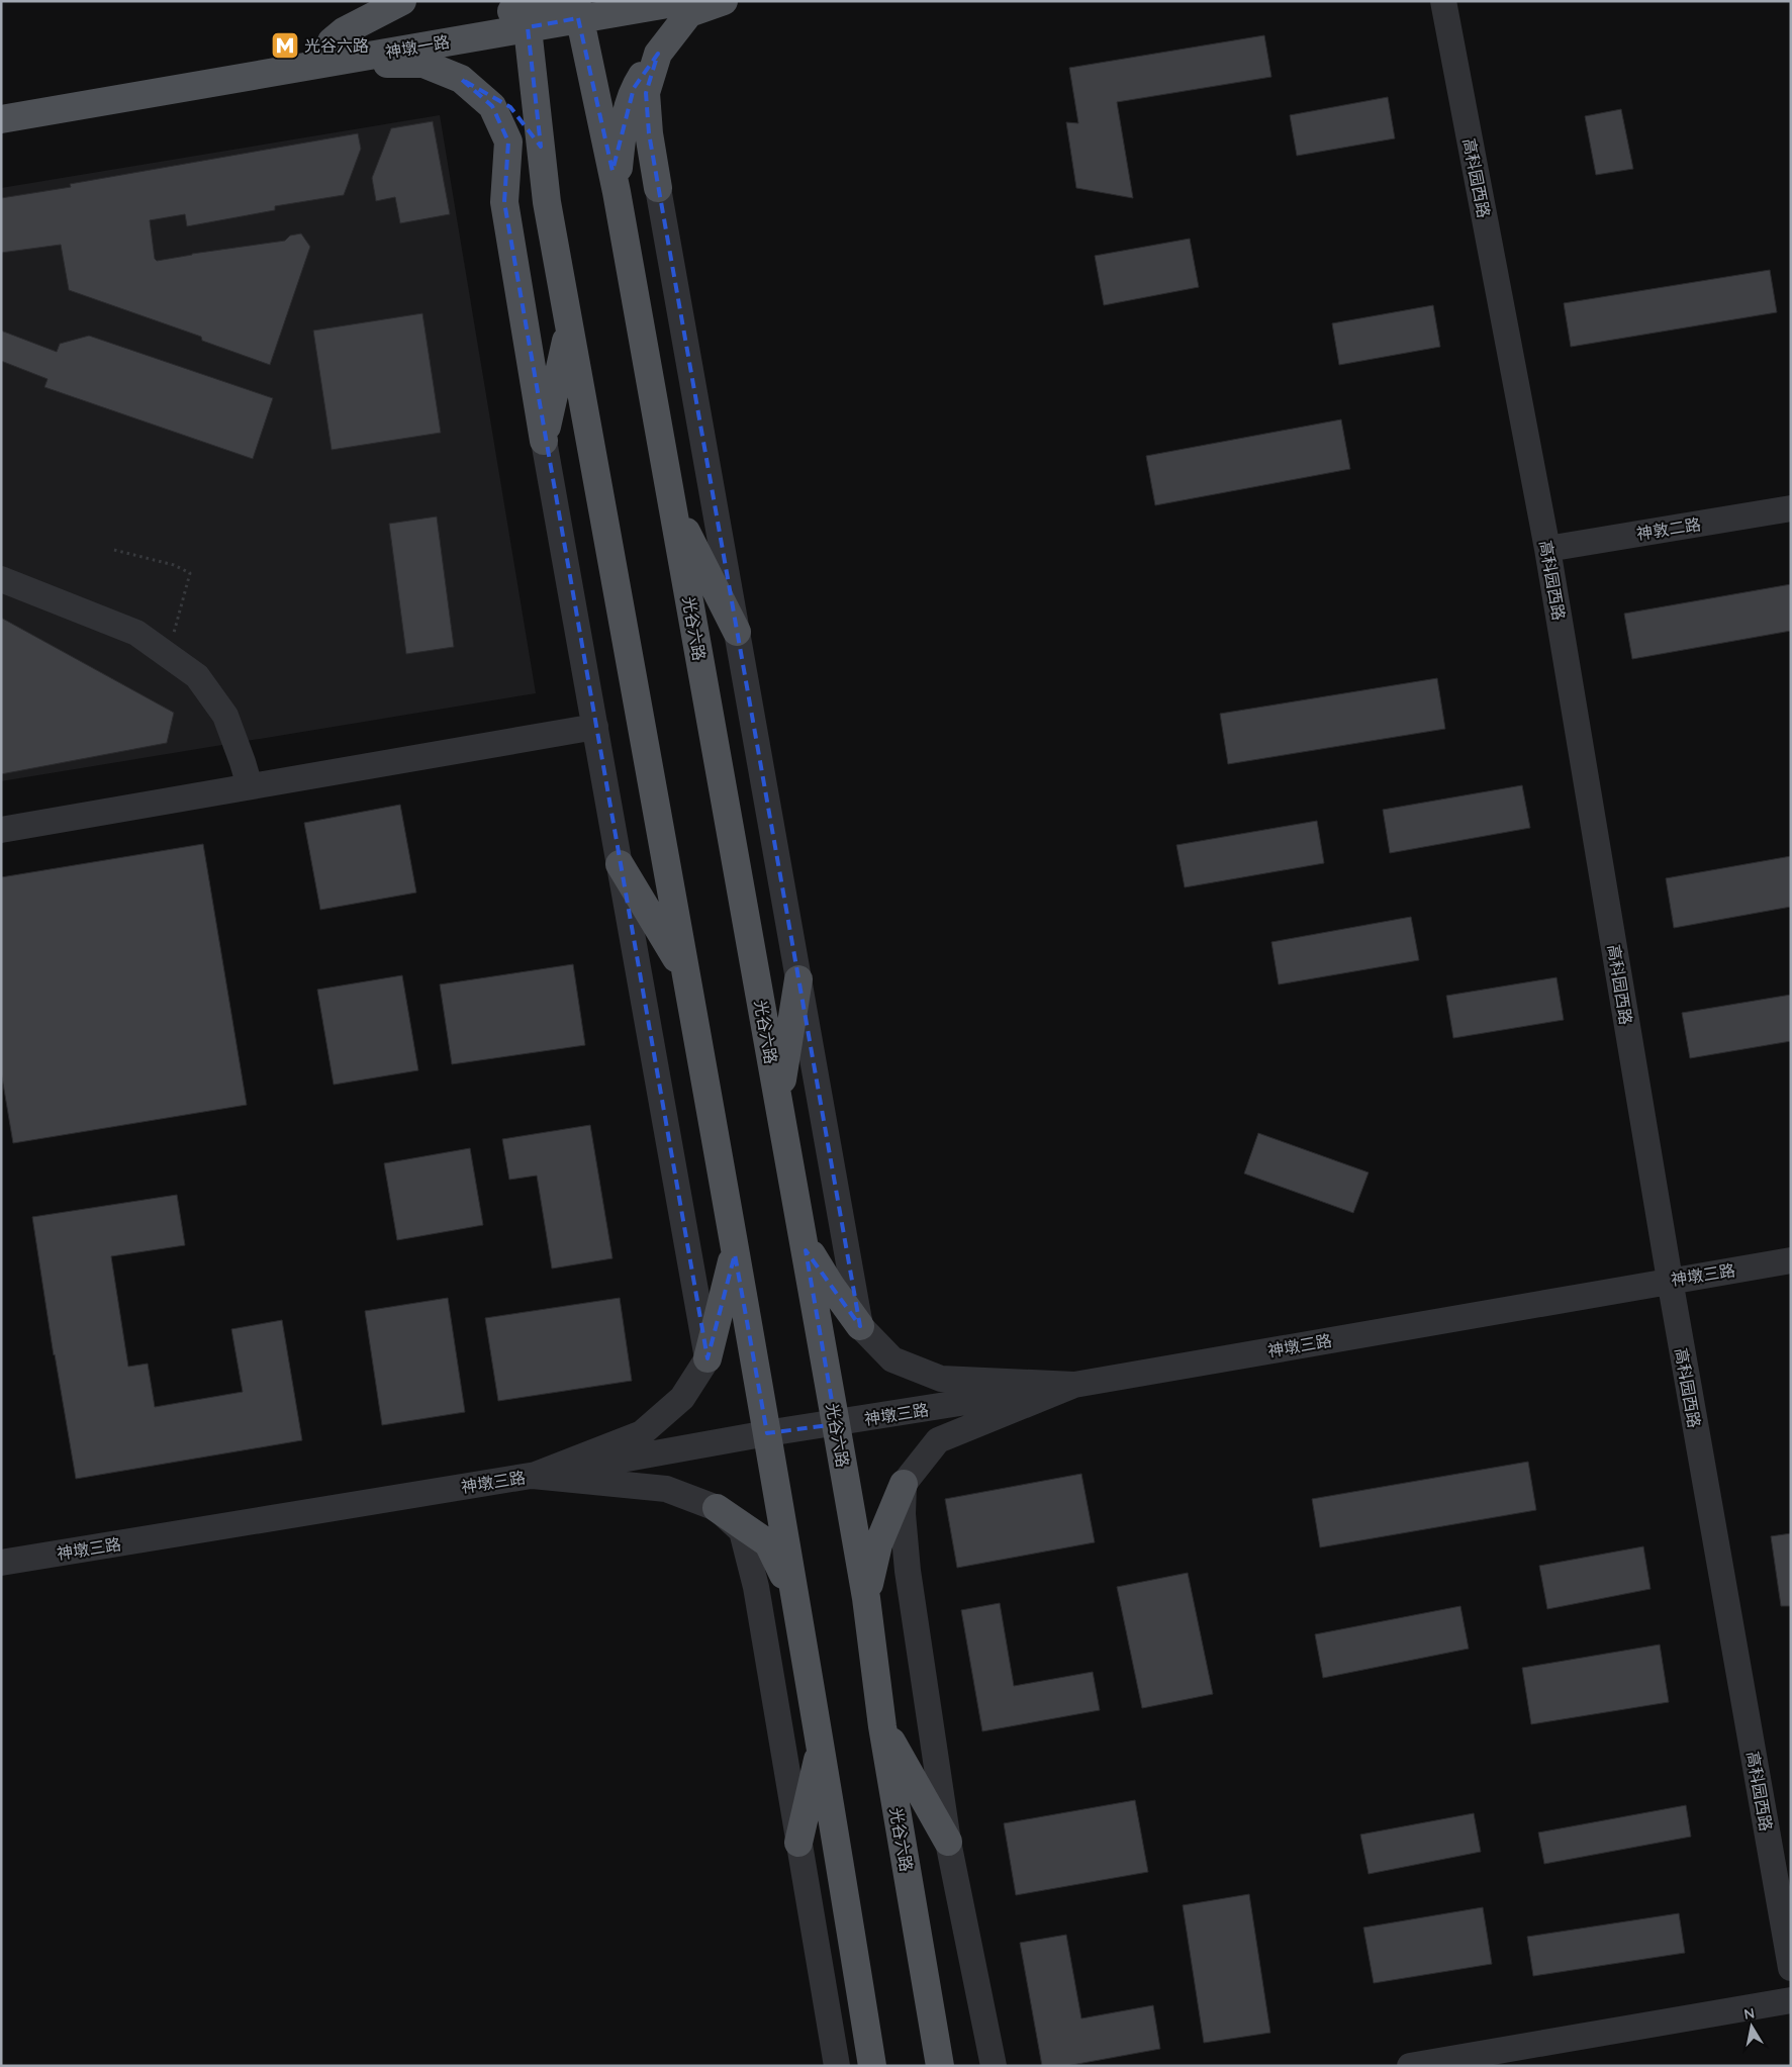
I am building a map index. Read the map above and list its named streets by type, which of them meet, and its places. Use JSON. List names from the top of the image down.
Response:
{
  "streets": {
    "main road": ["神墩一路", "光谷六路"],
    "street": ["高科园西路", "神敦二路", "神墩三路"]
  },
  "crossings": [
    ["神墩一路", "光谷六路"],
    ["高科园西路", "神敦二路"],
    ["高科园西路", "神墩三路"],
    ["光谷六路", "神墩三路"]
  ],
  "places": {
    "metro station": ["光谷六路"]
  },
  "north": "top"
}
